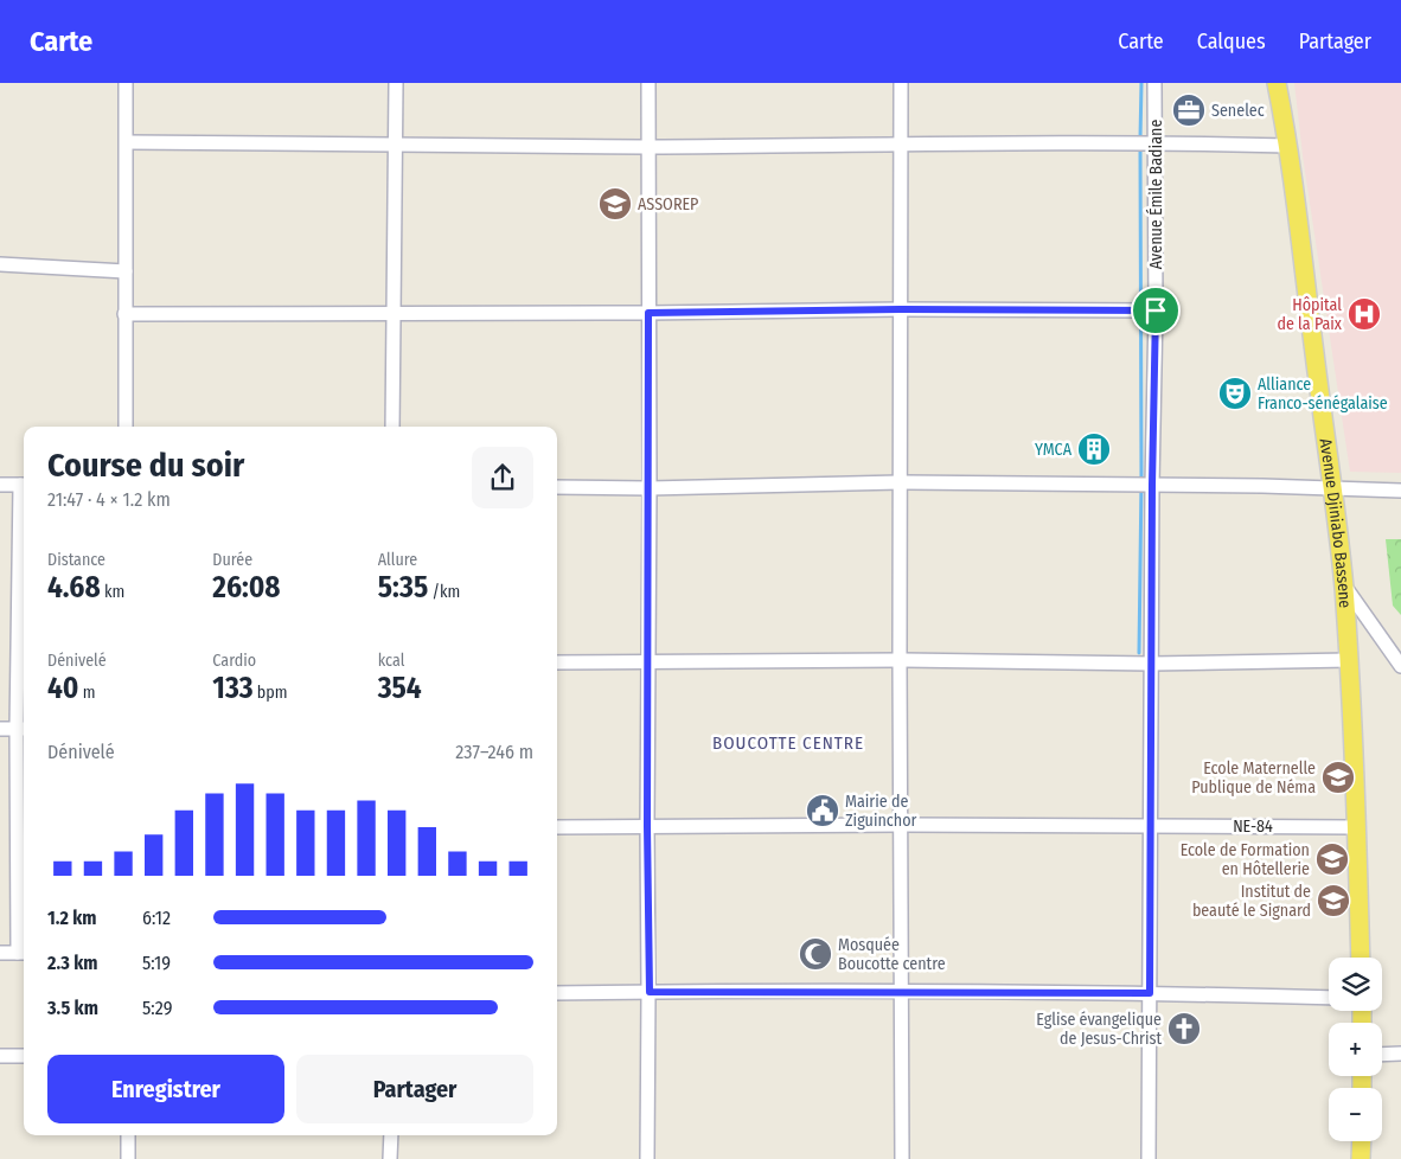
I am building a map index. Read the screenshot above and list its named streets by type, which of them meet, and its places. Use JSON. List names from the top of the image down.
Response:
{
  "streets": {
    "main road": ["Avenue Djiniabo Bassene"],
    "street": ["Avenue Émile Badiane", "NE-84"]
  },
  "crossings": [
    ["Avenue Émile Badiane", "NE-84"],
    ["Avenue Djiniabo Bassene", "NE-84"]
  ],
  "districts": ["BOUCOTTE CENTRE"],
  "places": {
    "office": ["Senelec"],
    "school or university": [
      "ASSOREP",
      "Ecole Maternelle Publique de Néma",
      "Ecole de Formation en Hôtellerie",
      "Institut de beauté le Signard"
    ],
    "hospital": ["Hôpital de la Paix"],
    "theatre": ["Alliance Franco-sénégalaise"],
    "building": ["YMCA"],
    "public building": ["Mairie de Ziguinchor"],
    "mosque": ["Mosquée Boucotte centre"],
    "church": ["Eglise évangelique de Jesus-Christ"]
  },
  "page": {
    "header": "Carte",
    "nav": ["Carte", "Calques", "Partager"],
    "heading": ["Course du soir", "21:47 · 4 × 1.2 km"],
    "stats": [
      ["Distance", "4.68 km"],
      ["Durée", "26:08"],
      ["Allure", "5:35 /km"],
      ["Dénivelé", "40 m"],
      ["Cardio", "133 bpm"],
      ["kcal", "354"]
    ],
    "chart": ["Dénivelé", "237–246 m"],
    "list": [
      {
        "name": "1.2 km",
        "note": "6:12"
      },
      {
        "name": "2.3 km",
        "note": "5:19"
      },
      {
        "name": "3.5 km",
        "note": "5:29"
      }
    ],
    "map_buttons": ["+", "−"],
    "buttons": ["Enregistrer", "Partager"]
  }
}
